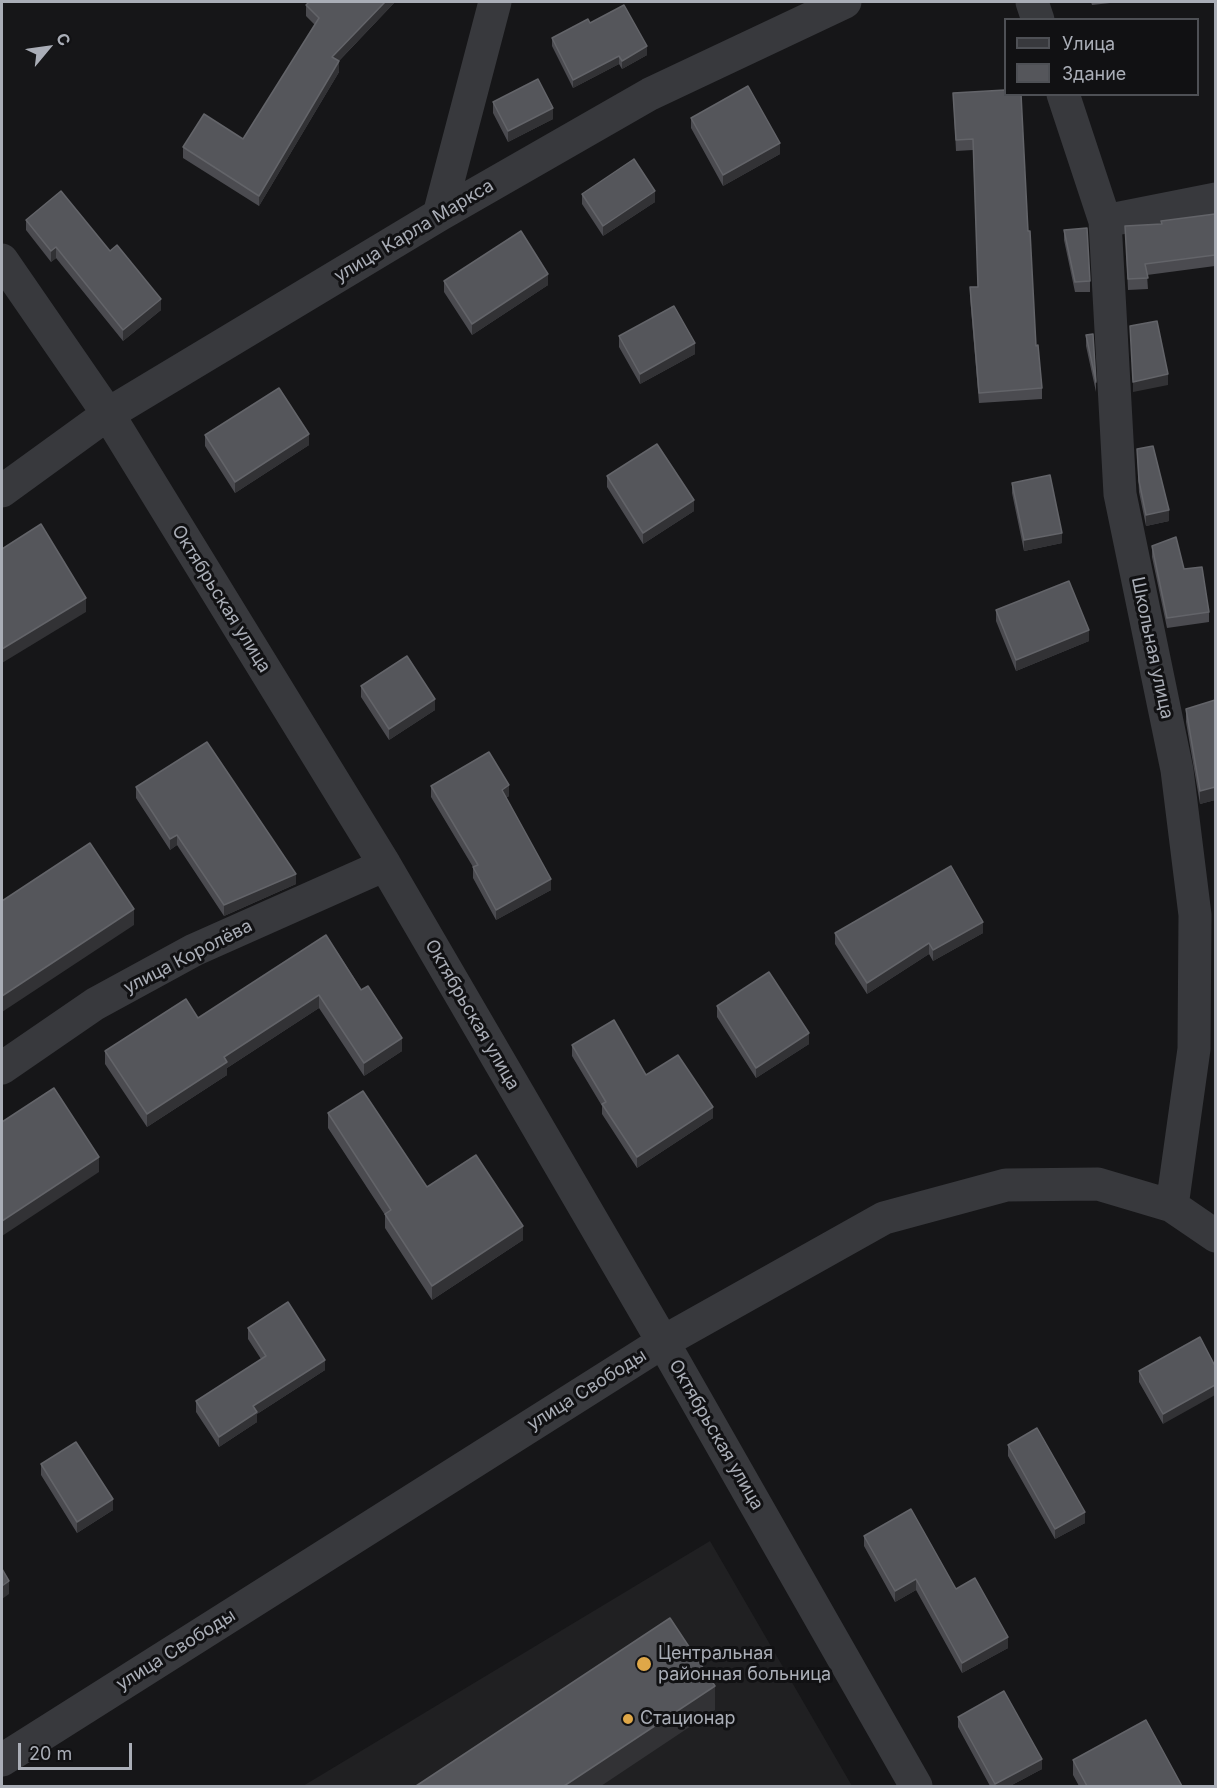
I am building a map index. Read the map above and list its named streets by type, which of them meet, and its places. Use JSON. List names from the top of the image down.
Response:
{
  "streets": {
    "street": [
      "улица Карла Маркса",
      "Октябрьская улица",
      "Школьная улица",
      "улица Королёва",
      "улица Свободы"
    ]
  },
  "crossings": [
    ["улица Карла Маркса", "Октябрьская улица"],
    ["Октябрьская улица", "улица Королёва"],
    ["Октябрьская улица", "улица Свободы"],
    ["Школьная улица", "улица Свободы"]
  ],
  "places": ["Центральная районная больница", "Стационар"],
  "legend": ["Улица", "Здание"],
  "scale_bar": "20 m",
  "north": "top right"
}
